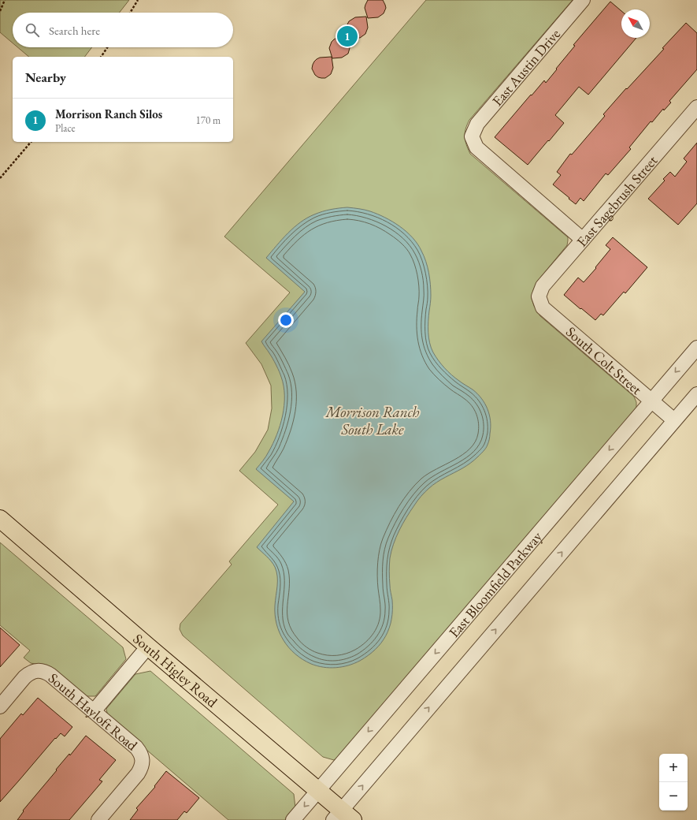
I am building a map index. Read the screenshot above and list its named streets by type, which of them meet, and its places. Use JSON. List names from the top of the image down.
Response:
{
  "streets": {
    "main road": ["South Higley Road"],
    "street": [
      "East Austin Drive",
      "East Sagebrush Street",
      "South Colt Street",
      "East Bloomfield Parkway",
      "South Hayloft Road"
    ]
  },
  "crossings": [
    ["East Austin Drive", "East Sagebrush Street"],
    ["East Sagebrush Street", "South Colt Street"],
    ["South Colt Street", "East Bloomfield Parkway"],
    ["East Bloomfield Parkway", "South Higley Road"]
  ],
  "water": ["Morrison Ranch South Lake"],
  "north": "top left",
  "page": {
    "search": "Search here",
    "pins": "1",
    "heading": "Nearby",
    "list": [
      {
        "mark": "1",
        "name": "Morrison Ranch Silos",
        "note": "Place",
        "value": "170 m"
      }
    ],
    "map_buttons": ["+", "−"]
  }
}
